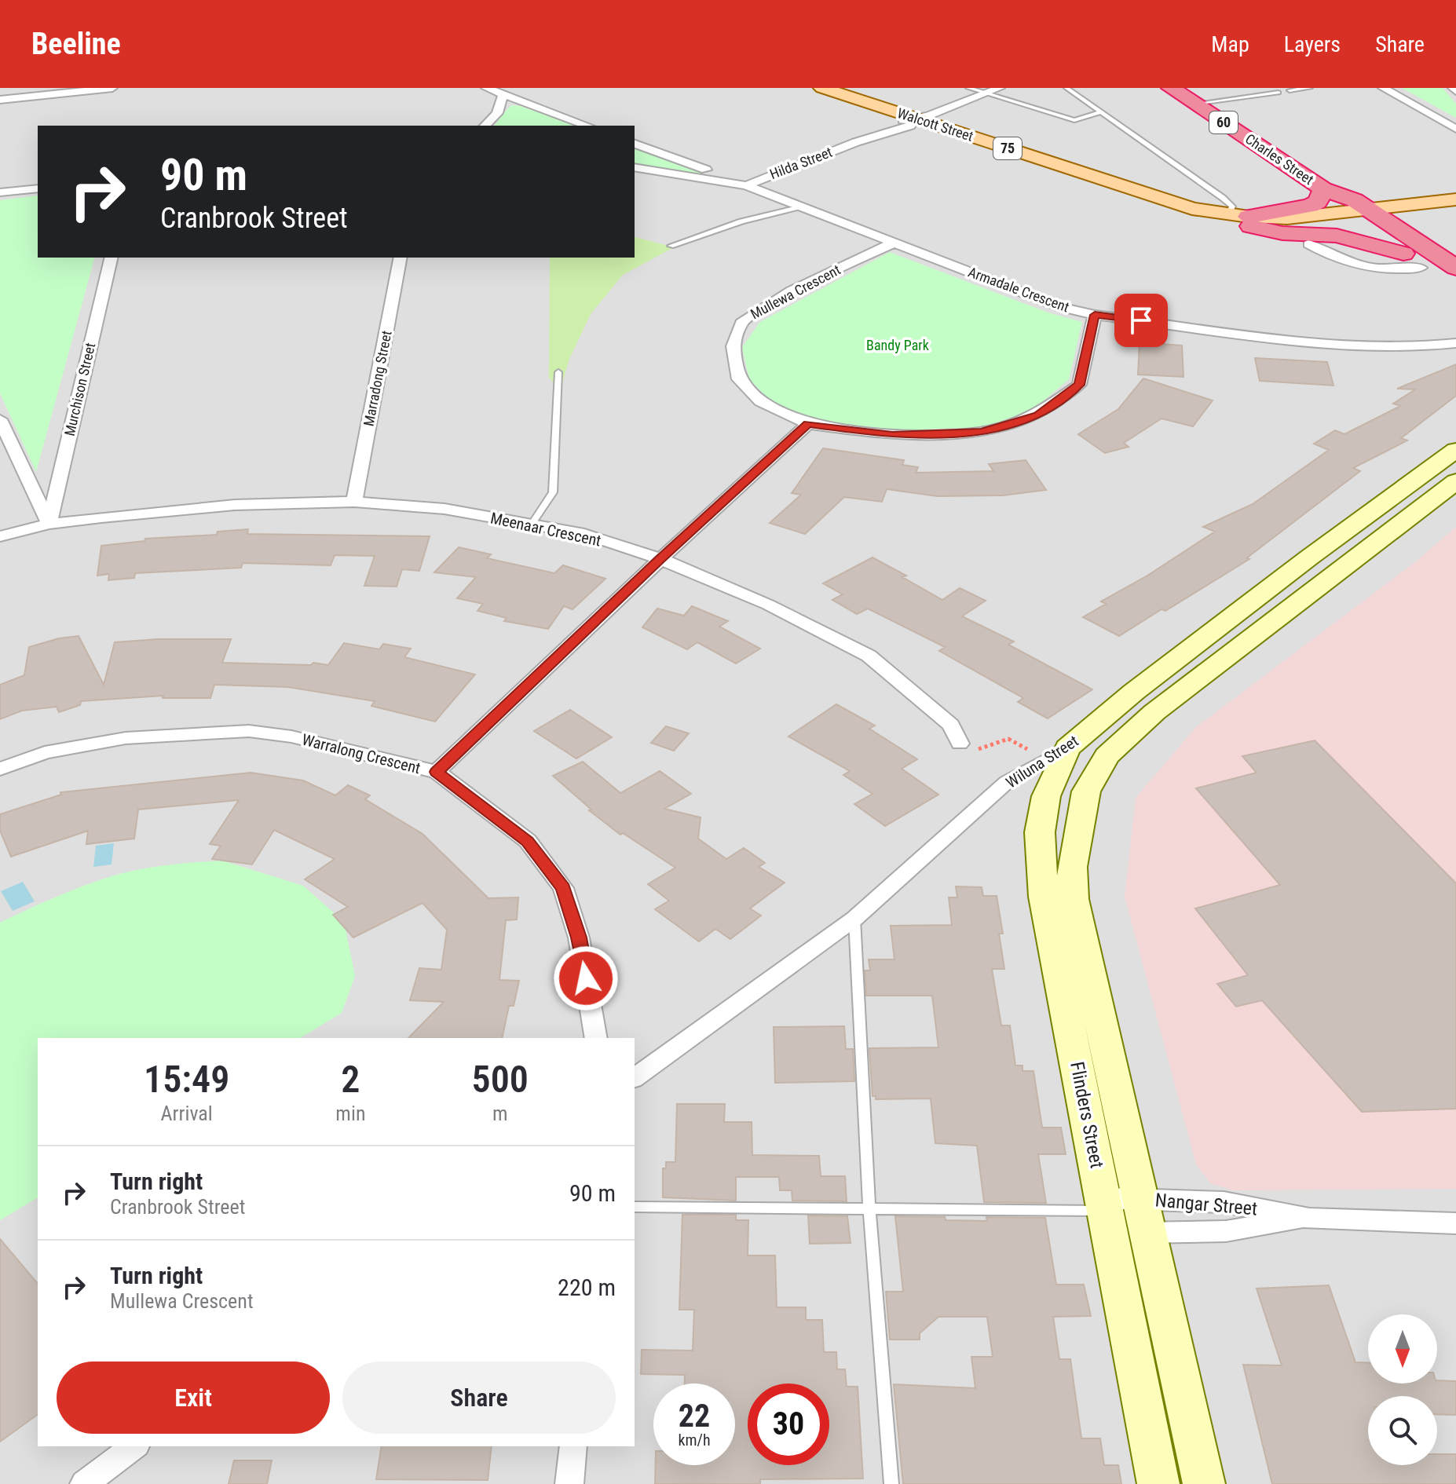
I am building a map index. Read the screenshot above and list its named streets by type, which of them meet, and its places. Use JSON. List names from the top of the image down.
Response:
{
  "streets": {
    "highway": ["60", "Charles Street"],
    "main road": [
      "Walcott Street",
      "75",
      "Wiluna Street",
      "Flinders Street"
    ],
    "street": [
      "Hilda Street",
      "Armadale Crescent",
      "Mullewa Crescent",
      "Marradong Street",
      "Murchison Street",
      "Meenaar Crescent",
      "Warralong Crescent",
      "Nangar Street"
    ]
  },
  "crossings": [
    ["Walcott Street", "75"],
    ["Walcott Street", "Charles Street"],
    ["Walcott Street", "Hilda Street"],
    ["75", "Charles Street"],
    ["Hilda Street", "Armadale Crescent"],
    ["Armadale Crescent", "Mullewa Crescent"],
    ["Marradong Street", "Meenaar Crescent"],
    ["Murchison Street", "Meenaar Crescent"],
    ["Wiluna Street", "Flinders Street"],
    ["Flinders Street", "Nangar Street"]
  ],
  "parks": ["Bandy Park"],
  "north": "bottom",
  "page": {
    "header": "Beeline",
    "nav": ["Map", "Layers", "Share"],
    "turn": ["90 m", "Cranbrook Street"],
    "eta": [
      "15:49",
      "Arrival",
      "2",
      "min",
      "500",
      "m"
    ],
    "list": [
      {
        "name": "Turn right",
        "note": "Cranbrook Street",
        "value": "90 m"
      },
      {
        "name": "Turn right",
        "note": "Mullewa Crescent",
        "value": "220 m"
      }
    ],
    "buttons": ["Exit", "Share"],
    "speed": "22 km/h",
    "limit": "30"
  }
}
